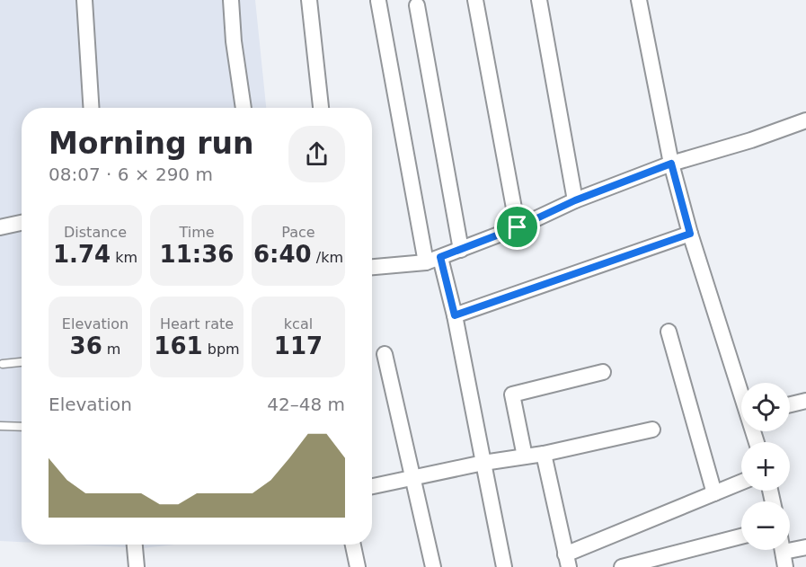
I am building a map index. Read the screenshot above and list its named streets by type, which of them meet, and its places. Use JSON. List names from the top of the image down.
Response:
{
  "page": {
    "heading": ["Morning run", "08:07 · 6 × 290 m"],
    "stats": [
      ["Distance", "1.74 km"],
      ["Time", "11:36"],
      ["Pace", "6:40 /km"],
      ["Elevation", "36 m"],
      ["Heart rate", "161 bpm"],
      ["kcal", "117"]
    ],
    "map_buttons": ["+", "−"],
    "chart": ["Elevation", "42–48 m"]
  }
}
